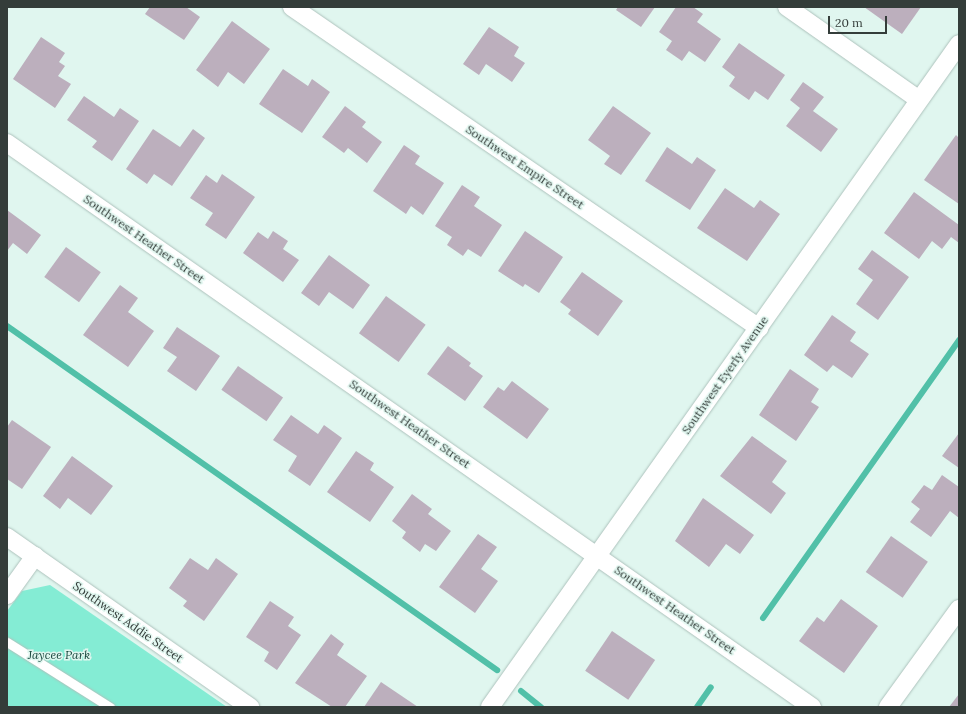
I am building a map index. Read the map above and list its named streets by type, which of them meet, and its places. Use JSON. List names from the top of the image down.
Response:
{
  "streets": {
    "street": [
      "Southwest Empire Street",
      "Southwest Heather Street",
      "Southwest Eyerly Avenue",
      "Southwest Addie Street"
    ]
  },
  "crossings": [
    ["Southwest Empire Street", "Southwest Eyerly Avenue"],
    ["Southwest Heather Street", "Southwest Eyerly Avenue"]
  ],
  "parks": ["Jaycee Park"],
  "scale_bar": "20 m"
}
